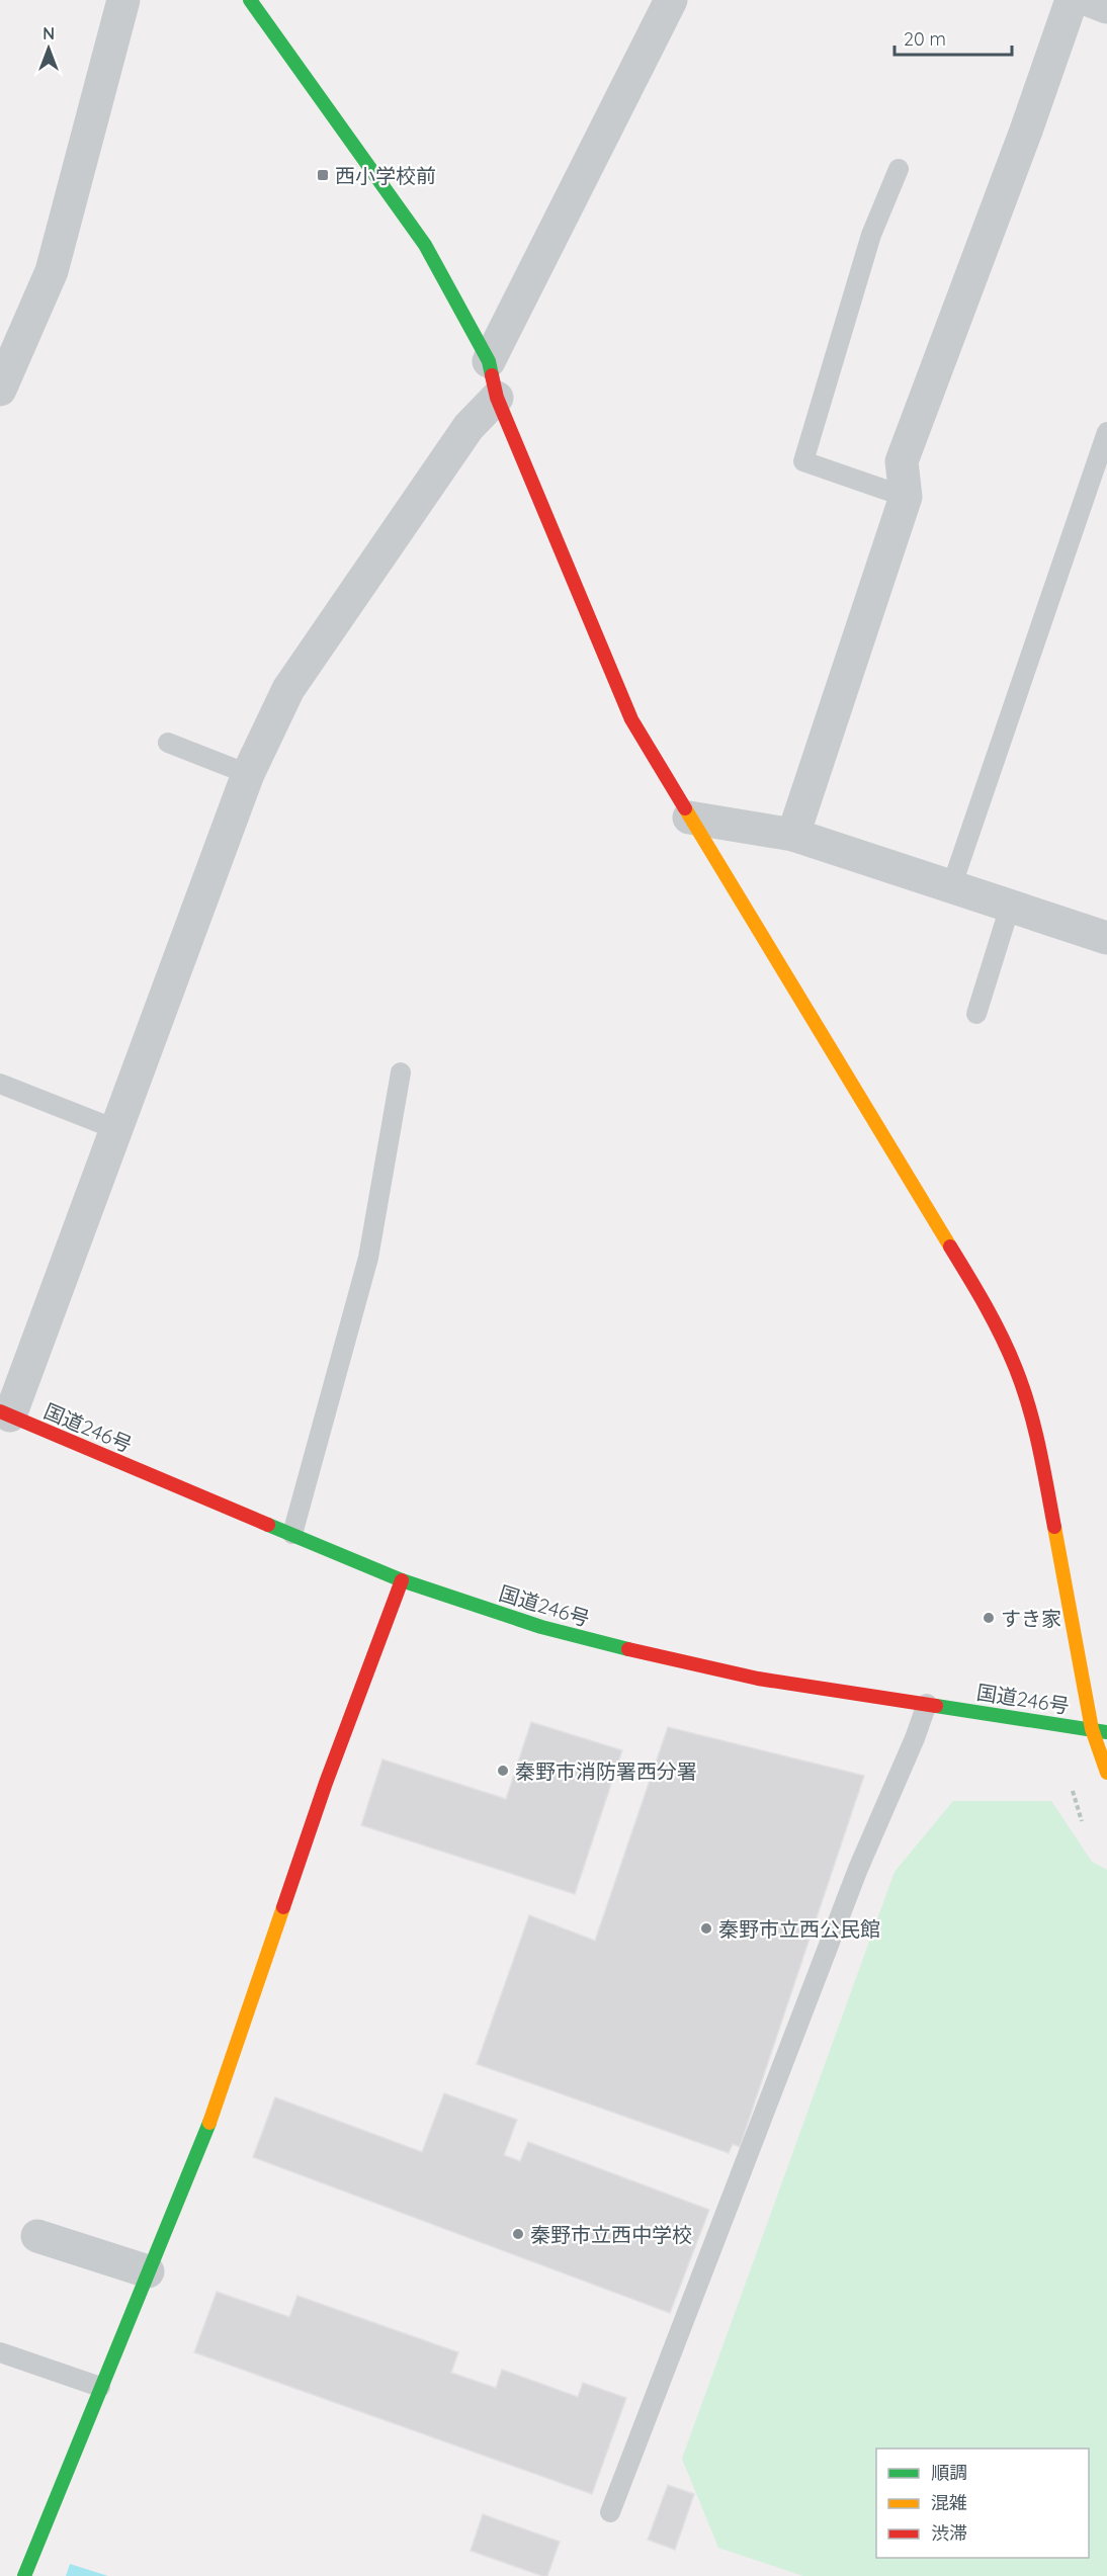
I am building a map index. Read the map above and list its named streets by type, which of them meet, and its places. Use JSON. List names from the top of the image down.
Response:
{
  "streets": {
    "main road": ["国道246号"]
  },
  "places": {
    "transit": ["西小学校前"],
    "other": [
      "すき家",
      "秦野市消防署西分署",
      "秦野市立西公民館",
      "秦野市立西中学校"
    ]
  },
  "legend": ["順調", "混雑", "渋滞"],
  "scale_bar": "20 m",
  "north": "top"
}
